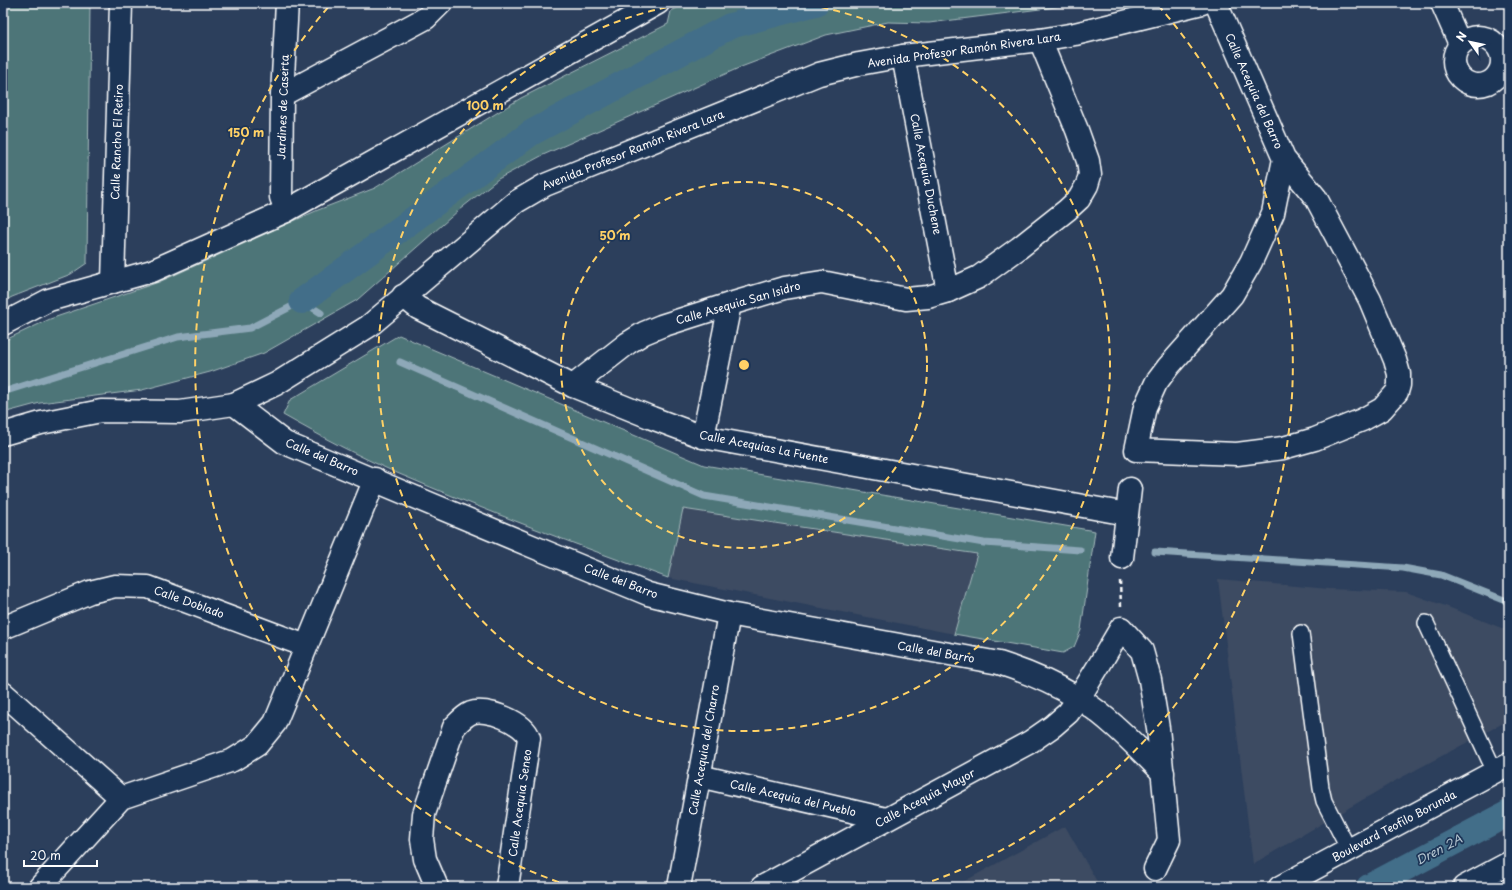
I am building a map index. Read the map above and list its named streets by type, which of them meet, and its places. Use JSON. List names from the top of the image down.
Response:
{
  "streets": {
    "street": [
      "Avenida Profesor Ramón Rivera Lara",
      "Calle Acequia del Barro",
      "Jardines de Caserta",
      "Calle Rancho El Retiro",
      "Calle Acequia Duchene",
      "Calle Asequia San Isidro",
      "Calle Acequias La Fuente",
      "Calle del Barro",
      "Calle Doblado",
      "Calle Acequia del Charro",
      "Calle Acequia del Pueblo",
      "Calle Acequia Mayor",
      "Calle Acequia Seneo",
      "Boulevard Teofilo Borunda"
    ]
  },
  "crossings": [
    ["Avenida Profesor Ramón Rivera Lara", "Calle Acequia Duchene"],
    ["Avenida Profesor Ramón Rivera Lara", "Calle Asequia San Isidro"],
    ["Avenida Profesor Ramón Rivera Lara", "Calle Acequias La Fuente"],
    ["Avenida Profesor Ramón Rivera Lara", "Calle del Barro"],
    ["Calle Acequia Duchene", "Calle Asequia San Isidro"],
    ["Calle Asequia San Isidro", "Calle Acequias La Fuente"],
    ["Calle del Barro", "Calle Acequia del Charro"],
    ["Calle del Barro", "Calle Acequia Mayor"],
    ["Calle Acequia del Charro", "Calle Acequia del Pueblo"],
    ["Calle Acequia del Pueblo", "Calle Acequia Mayor"]
  ],
  "water": ["Dren 2A"],
  "scale_bar": "20 m",
  "north": "top left",
  "rings": ["100 m", "150 m", "50 m"]
}
